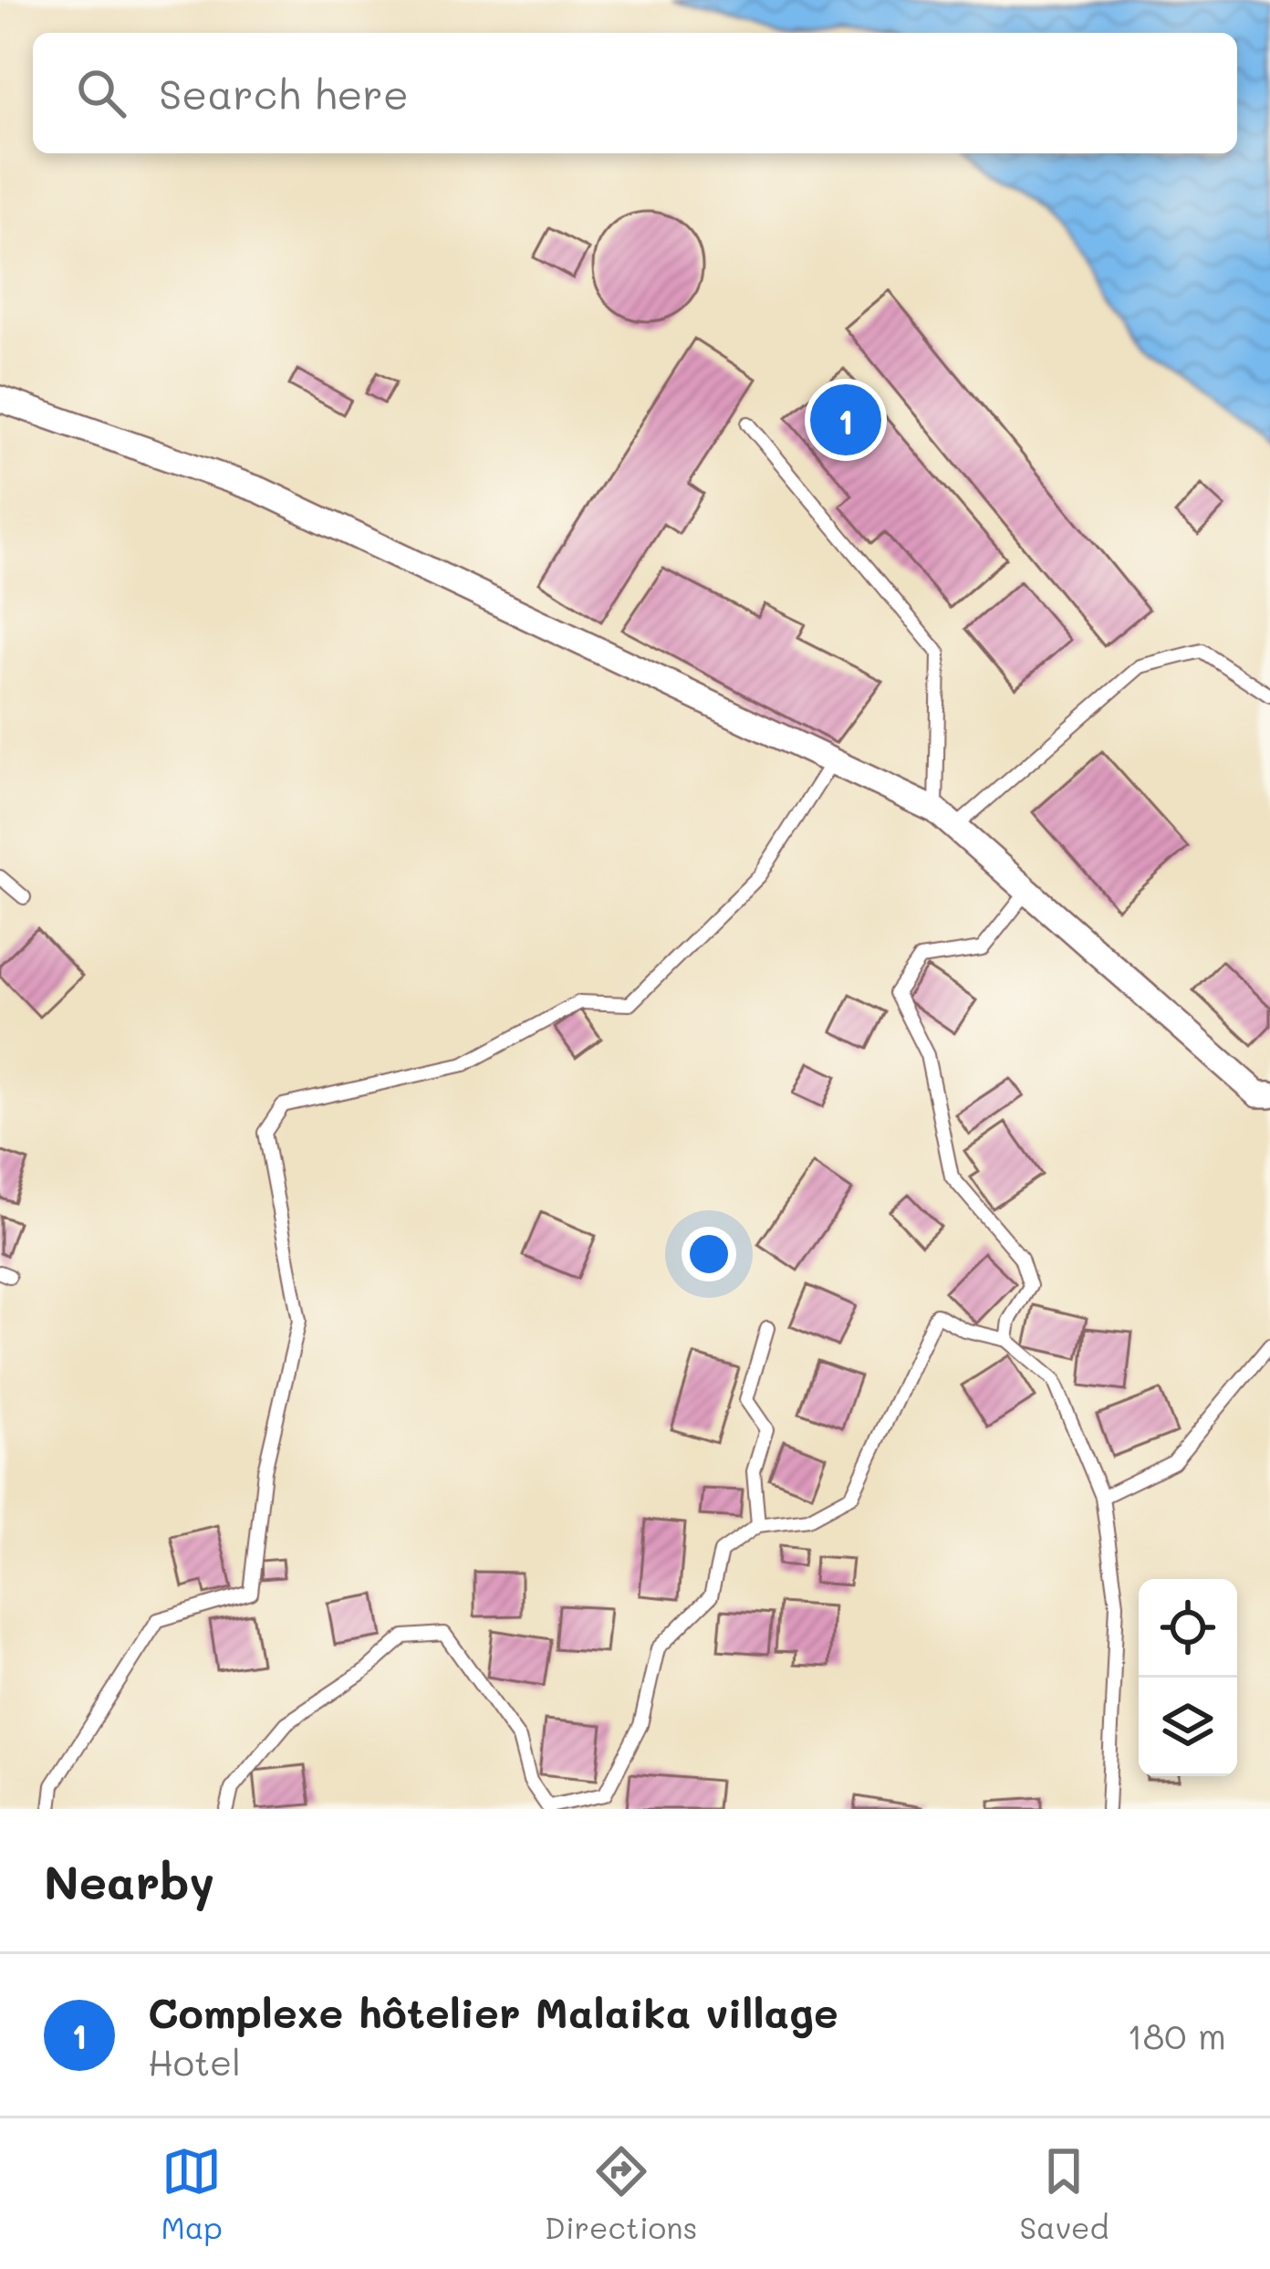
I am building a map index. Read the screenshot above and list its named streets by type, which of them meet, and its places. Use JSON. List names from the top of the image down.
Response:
{
  "page": {
    "search": "Search here",
    "pins": "1",
    "heading": "Nearby",
    "list": [
      {
        "mark": "1",
        "name": "Complexe hôtelier Malaika village",
        "note": "Hotel",
        "value": "180 m"
      }
    ],
    "nav": ["Map", "Directions", "Saved"]
  }
}
